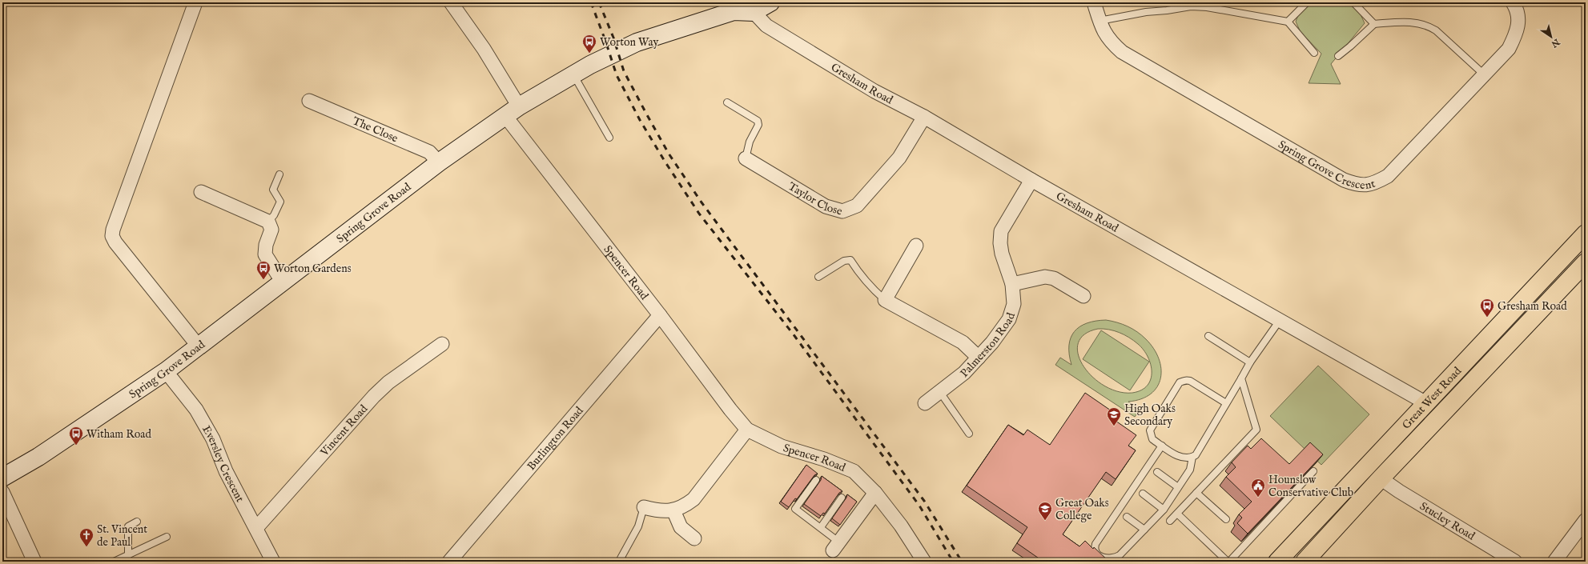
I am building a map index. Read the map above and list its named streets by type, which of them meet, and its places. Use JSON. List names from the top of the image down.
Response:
{
  "streets": {
    "highway": ["Great West Road"],
    "main road": ["Spring Grove Road"],
    "street": [
      "Gresham Road",
      "The Close",
      "Spring Grove Crescent",
      "Taylor Close",
      "Spencer Road",
      "Palmerston Road",
      "Vincent Road",
      "Burlington Road",
      "Eversley Crescent",
      "Stucley Road"
    ]
  },
  "crossings": [
    ["Gresham Road", "Taylor Close"],
    ["Gresham Road", "Spring Grove Road"],
    ["Gresham Road", "Palmerston Road"],
    ["Gresham Road", "Great West Road"],
    ["The Close", "Spring Grove Road"],
    ["Spring Grove Road", "Spencer Road"],
    ["Spring Grove Road", "Eversley Crescent"],
    ["Spencer Road", "Burlington Road"],
    ["Great West Road", "Stucley Road"],
    ["Vincent Road", "Eversley Crescent"]
  ],
  "places": {
    "bus stop": [
      "Worton Way",
      "Worton Gardens",
      "Gresham Road",
      "Witham Road"
    ],
    "school or university": ["High Oaks Secondary", "Great Oaks College"],
    "public building": ["Hounslow Conservative Club"],
    "church": ["St. Vincent de Paul"]
  },
  "north": "bottom right"
}
